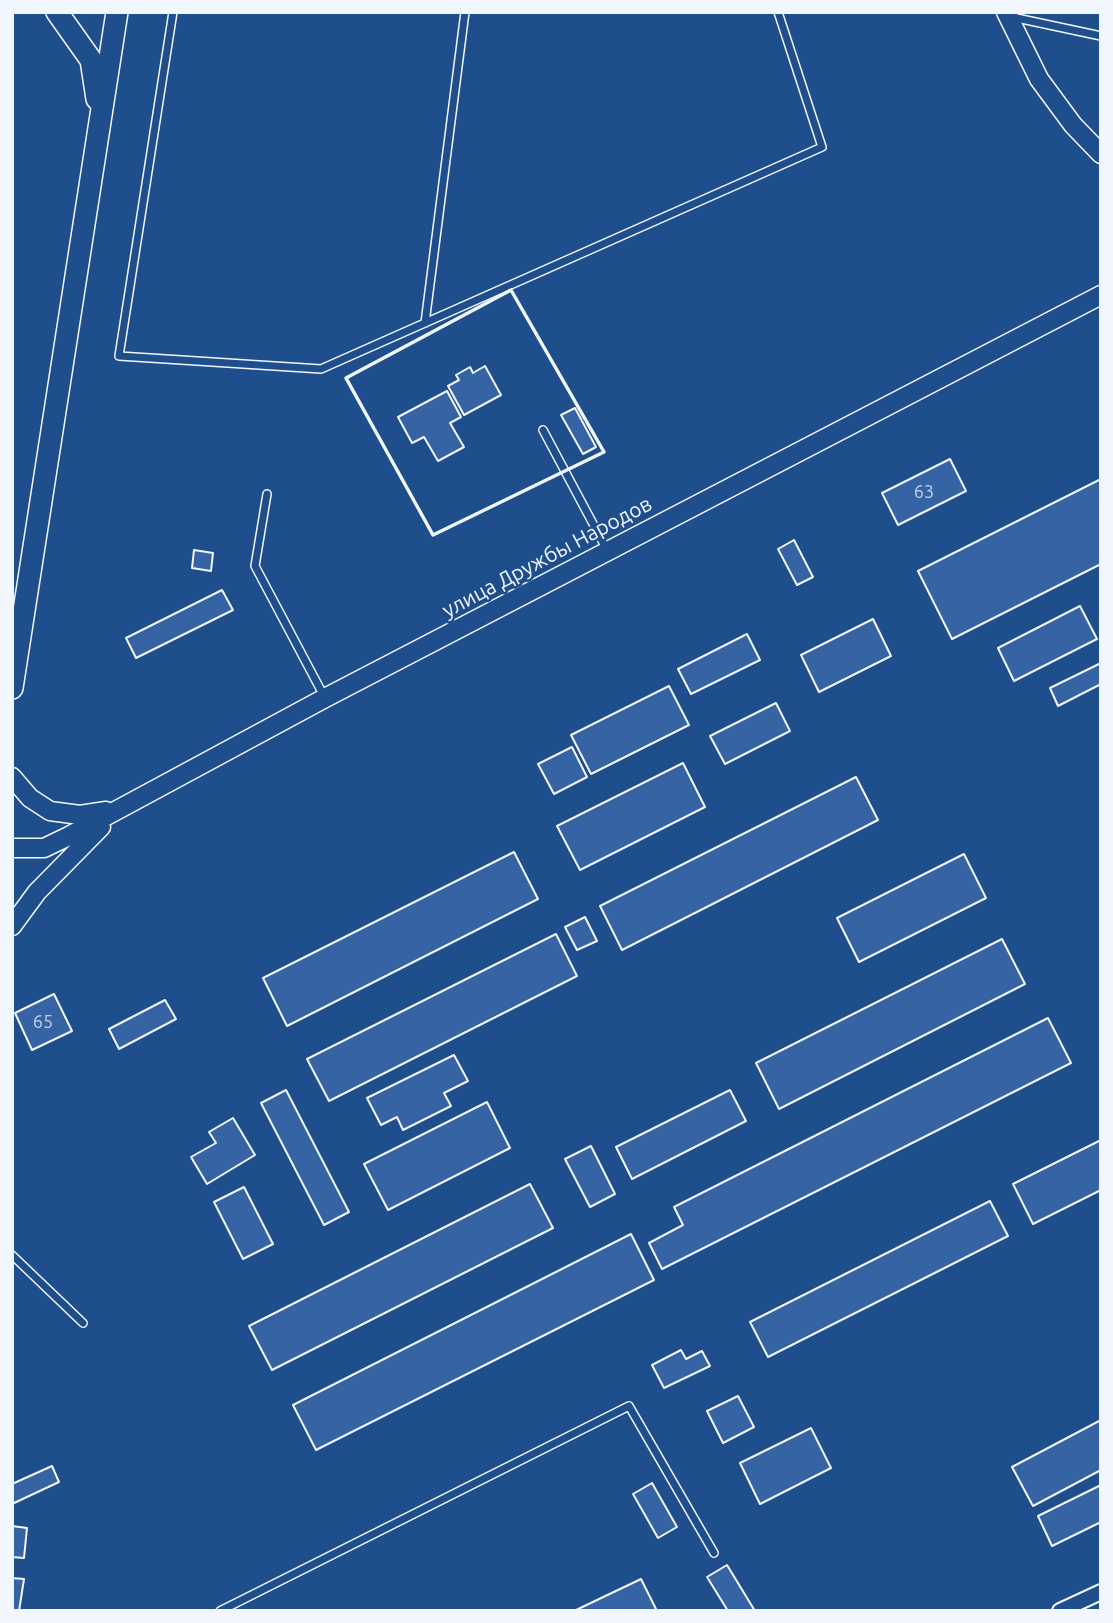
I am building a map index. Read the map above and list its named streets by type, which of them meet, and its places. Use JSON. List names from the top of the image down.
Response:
{
  "streets": {
    "street": ["улица Дружбы Народов"]
  },
  "house_numbers": ["63", "65"]
}
